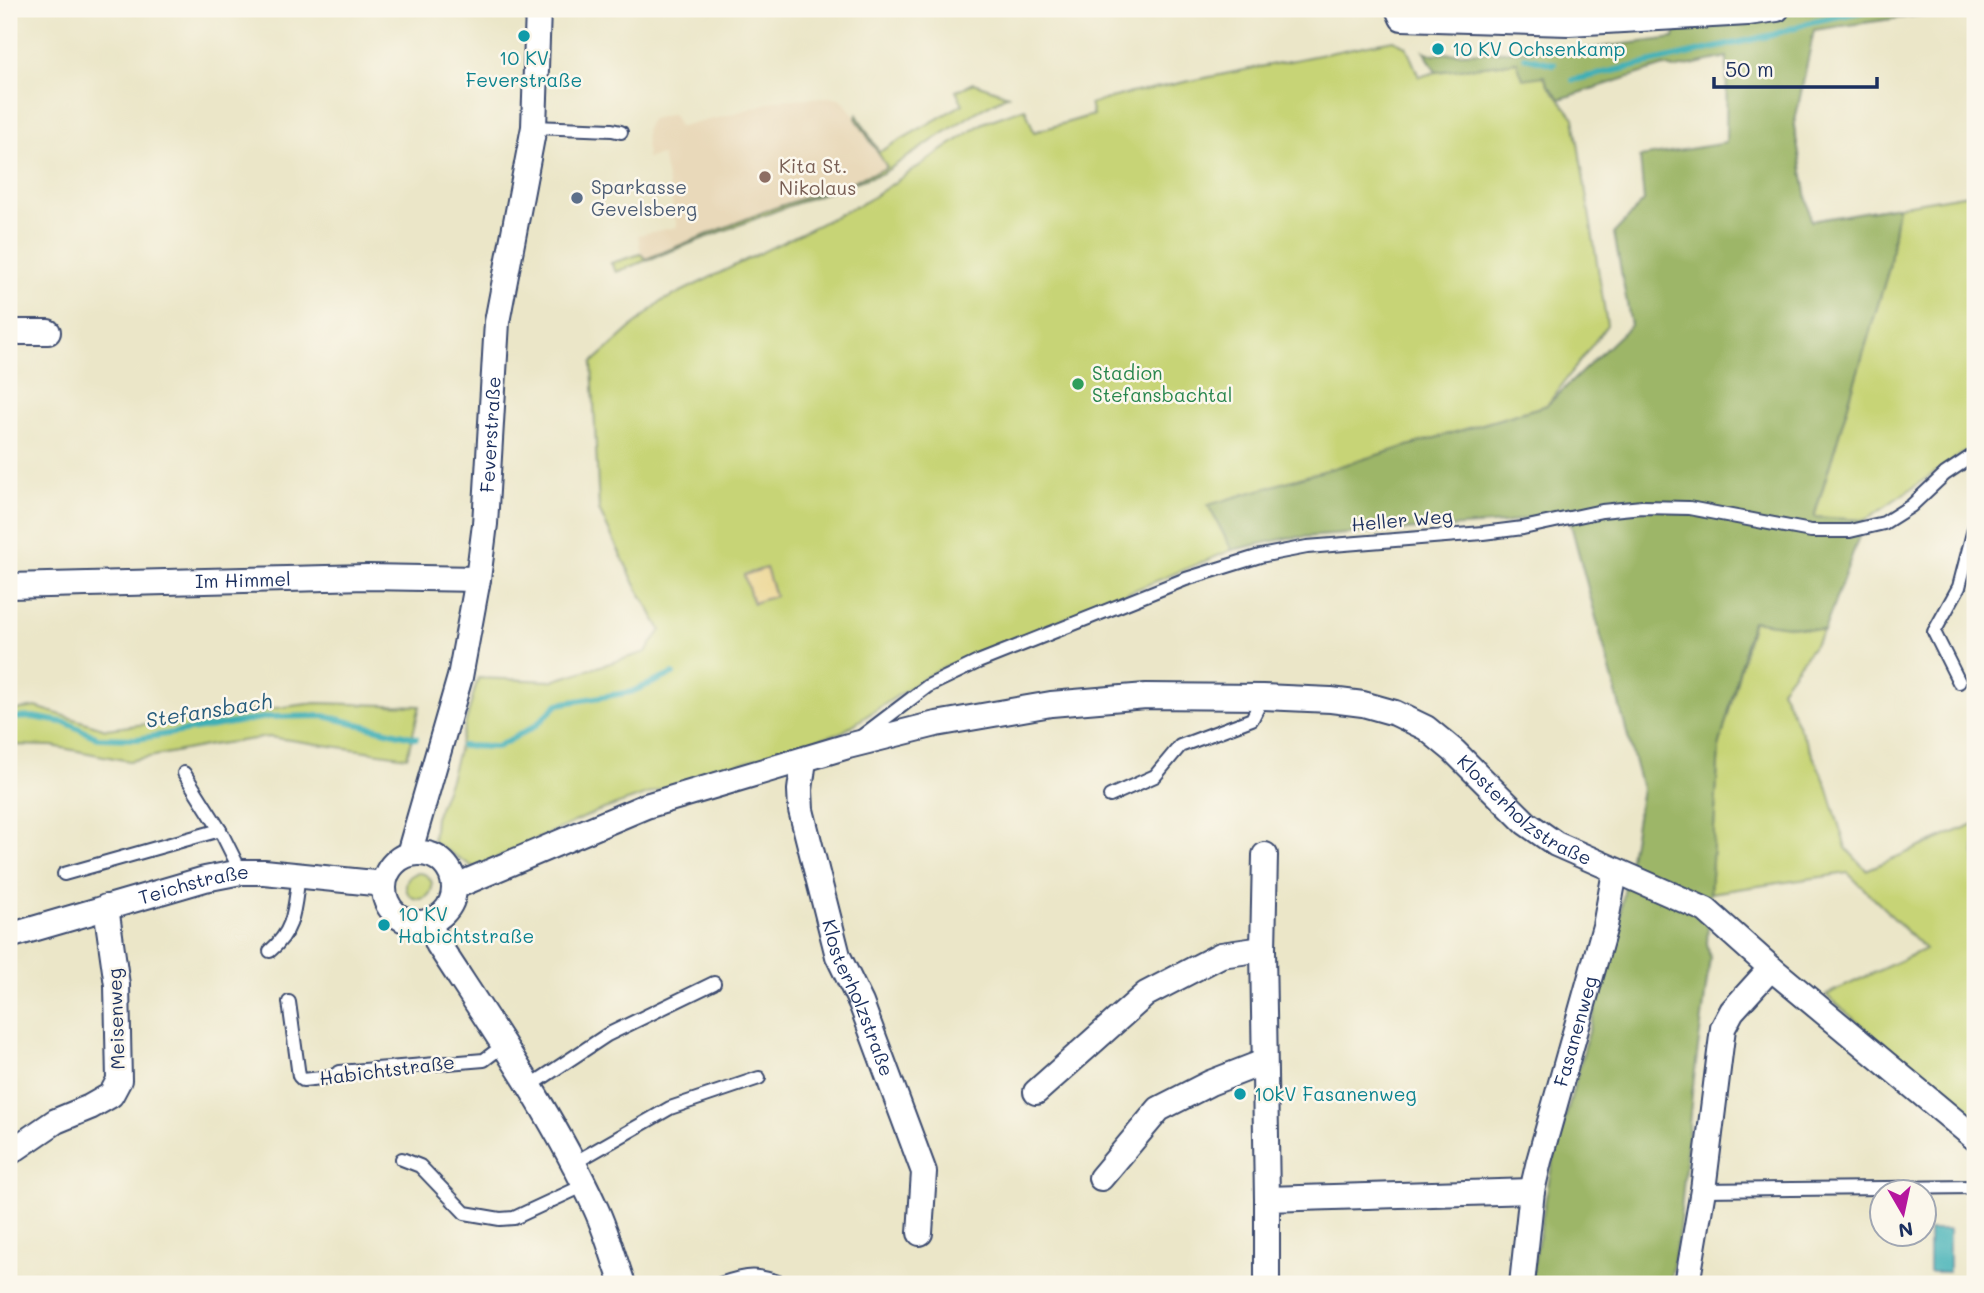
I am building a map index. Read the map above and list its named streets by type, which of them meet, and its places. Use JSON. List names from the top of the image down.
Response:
{
  "streets": {
    "street": [
      "Feverstraße",
      "Im Himmel",
      "Klosterholzstraße",
      "Teichstraße",
      "Meisenweg",
      "Fasanenweg"
    ],
    "lane": ["Heller Weg", "Habichtstraße"]
  },
  "crossings": [
    ["Feverstraße", "Im Himmel"],
    ["Feverstraße", "Klosterholzstraße"],
    ["Feverstraße", "Teichstraße"],
    ["Heller Weg", "Klosterholzstraße"],
    ["Klosterholzstraße", "Teichstraße"],
    ["Klosterholzstraße", "Fasanenweg"],
    ["Teichstraße", "Meisenweg"]
  ],
  "water": ["Stefansbach"],
  "places": [
    "10 KV Feverstraße",
    "10 KV Ochsenkamp",
    "Kita St. Nikolaus",
    "Sparkasse Gevelsberg",
    "Stadion Stefansbachtal",
    "10 KV Habichtstraße",
    "10kV Fasanenweg"
  ],
  "scale_bar": "50 m",
  "north": "bottom"
}
